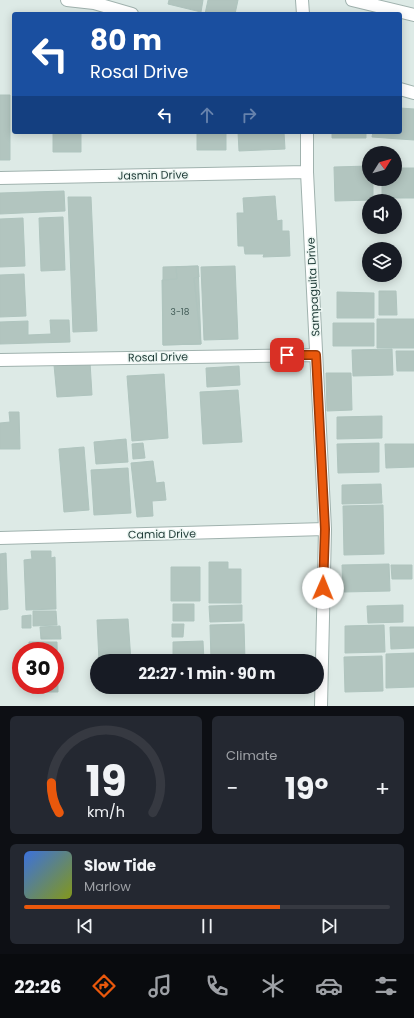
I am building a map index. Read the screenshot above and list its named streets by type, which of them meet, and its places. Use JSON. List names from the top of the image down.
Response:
{
  "streets": {
    "street": [
      "Jasmin Drive",
      "Sampaguita Drive",
      "Rosal Drive",
      "Camia Drive"
    ]
  },
  "crossings": [
    ["Jasmin Drive", "Sampaguita Drive"],
    ["Sampaguita Drive", "Rosal Drive"],
    ["Sampaguita Drive", "Camia Drive"]
  ],
  "house_numbers": ["3-18"],
  "north": "top right",
  "page": {
    "turn": ["80 m", "Rosal Drive"],
    "limit": "30",
    "trip": "22:27 · 1 min · 90 m",
    "tile": "Climate",
    "heat": ["−", "19°", "+"],
    "song": ["Slow Tide", "Marlow"],
    "tabs": "22:26",
    "gauge": ["19", "km/h"]
  }
}
